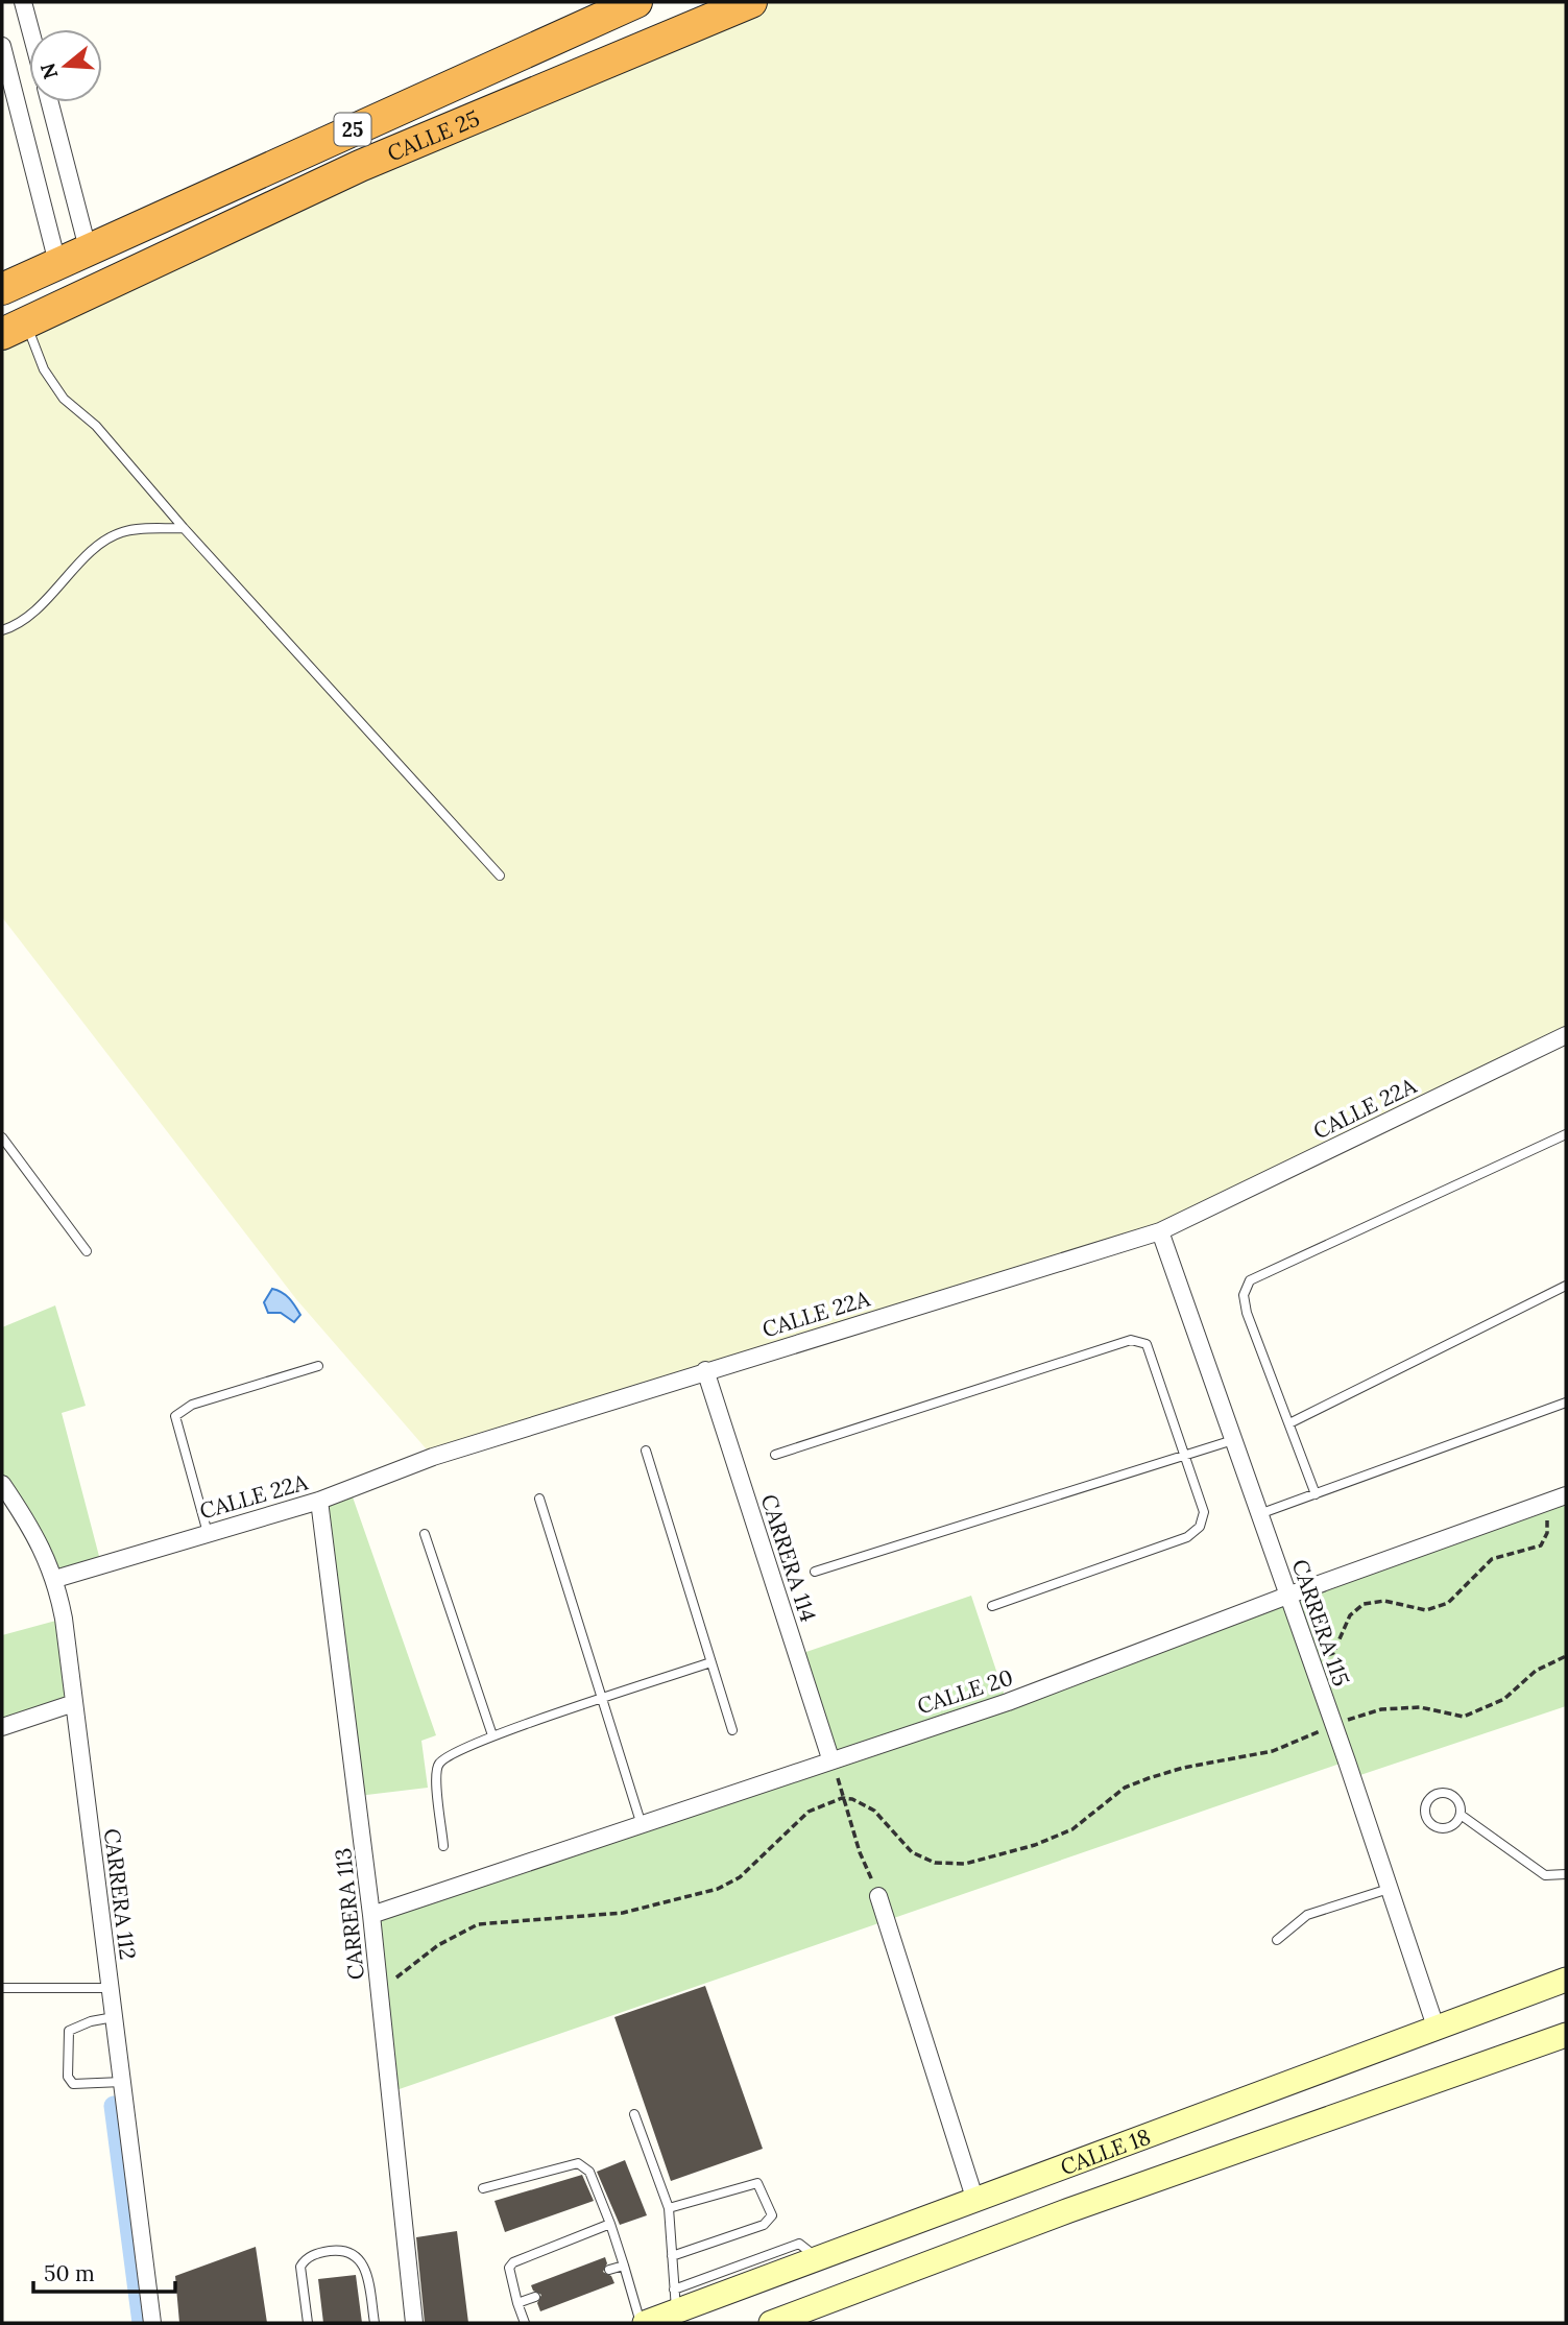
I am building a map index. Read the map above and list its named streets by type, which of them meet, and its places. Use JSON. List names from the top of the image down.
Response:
{
  "streets": {
    "highway": ["25", "CALLE 25"],
    "main road": ["CALLE 18"],
    "street": [
      "CALLE 22A",
      "CARRERA 114",
      "CARRERA 115",
      "CALLE 20",
      "CARRERA 112",
      "CARRERA 113"
    ]
  },
  "crossings": [
    ["CALLE 22A", "CARRERA 114"],
    ["CALLE 22A", "CARRERA 115"],
    ["CALLE 22A", "CARRERA 112"],
    ["CALLE 22A", "CARRERA 113"],
    ["CARRERA 114", "CALLE 20"],
    ["CARRERA 115", "CALLE 20"],
    ["CARRERA 115", "CALLE 18"],
    ["CALLE 20", "CARRERA 113"]
  ],
  "scale_bar": "50 m",
  "north": "left"
}
